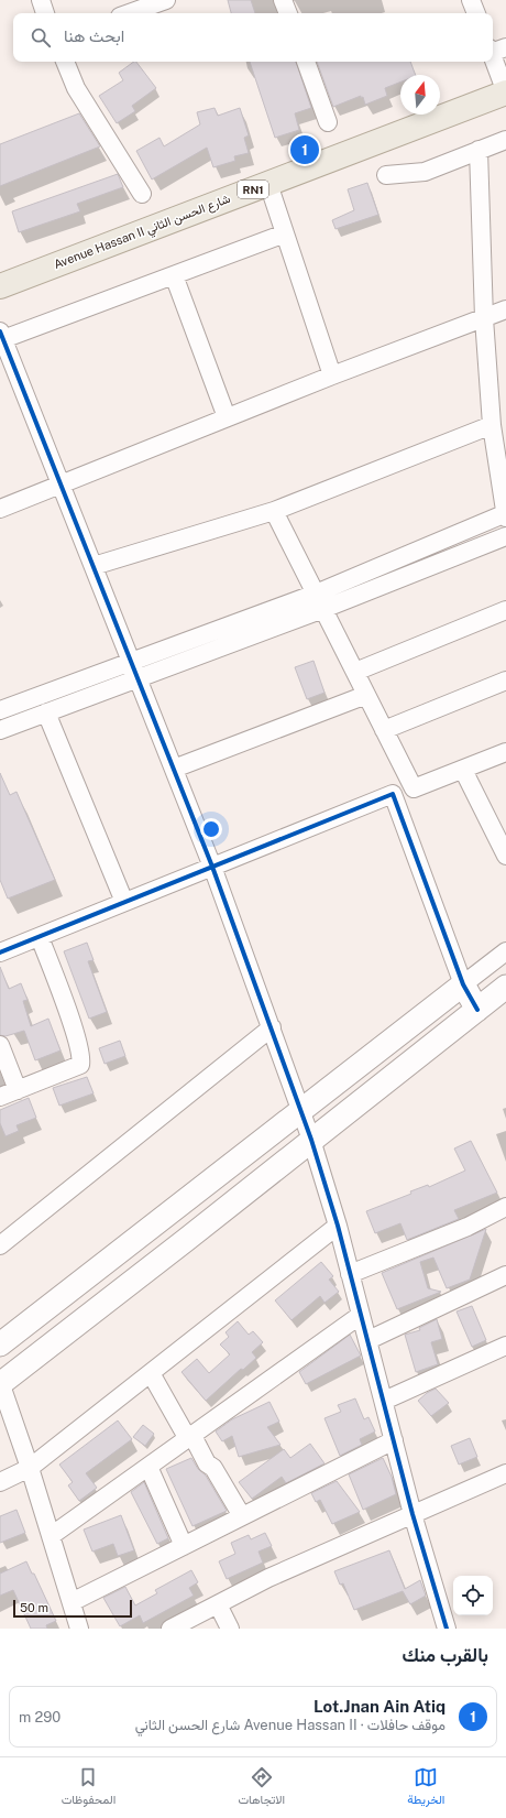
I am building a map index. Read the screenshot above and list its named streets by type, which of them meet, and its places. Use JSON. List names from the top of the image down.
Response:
{
  "streets": {
    "main road": ["RN1", "Avenue Hassan II شارع الحسن الثاني"]
  },
  "scale_bar": "50 m",
  "north": "top",
  "page": {
    "search": "ابحث هنا",
    "pins": "1",
    "scale": "50 m",
    "heading": "بالقرب منك",
    "list": [
      {
        "mark": "1",
        "name": "Lot.Jnan Ain Atiq",
        "note": "موقف حافلات · Avenue Hassan II شارع الحسن الثاني",
        "value": "290 m"
      }
    ],
    "nav": ["الخريطة", "الاتجاهات", "المحفوظات"]
  }
}
